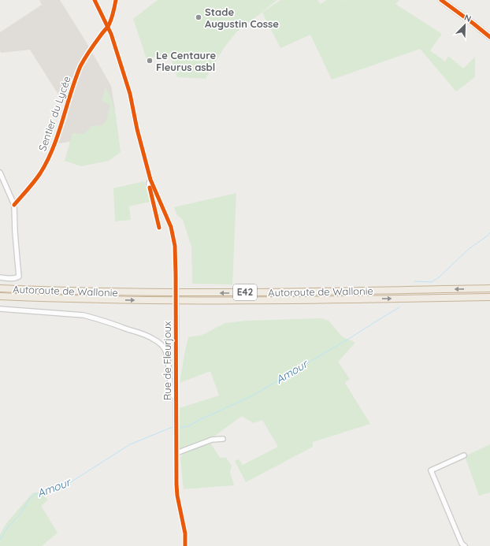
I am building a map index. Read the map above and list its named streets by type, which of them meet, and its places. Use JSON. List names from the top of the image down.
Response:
{
  "streets": {
    "highway": ["Autoroute de Wallonie", "E42"],
    "street": ["Sentier du Lycée", "Rue de Fleurjoux"]
  },
  "crossings": [
    ["Sentier du Lycée", "Rue de Fleurjoux"]
  ],
  "water": ["Amour"],
  "places": ["Stade Augustin Cosse", "Le Centaure Fleurus asbl"],
  "north": "top right"
}
